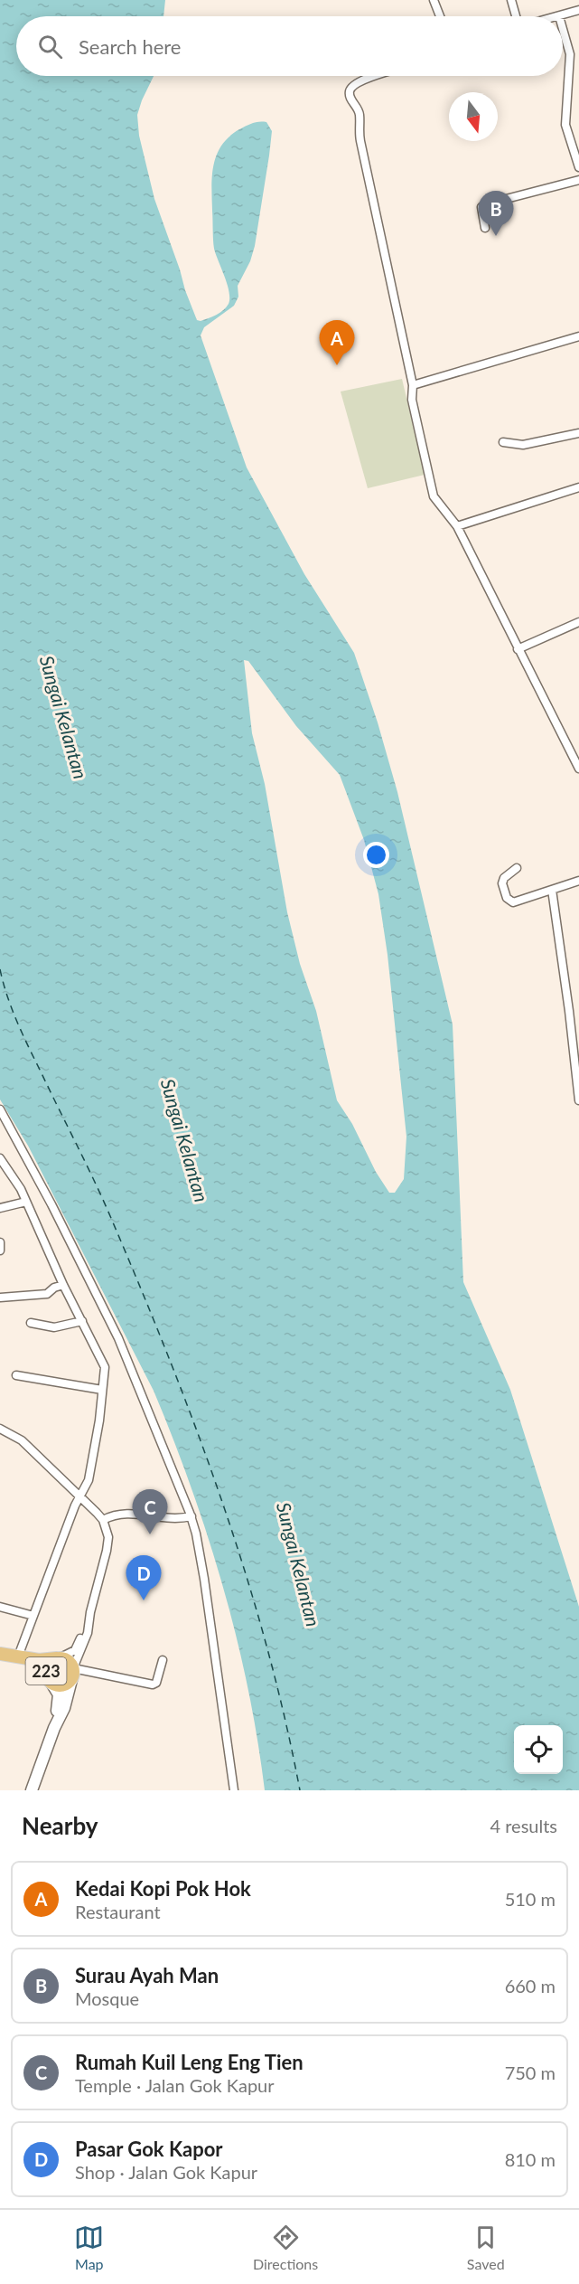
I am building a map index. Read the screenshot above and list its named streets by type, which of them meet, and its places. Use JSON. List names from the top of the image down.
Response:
{
  "streets": {
    "main road": ["223"]
  },
  "water": ["Sungai Kelantan"],
  "north": "bottom",
  "page": {
    "search": "Search here",
    "pins": [
      "B",
      "A",
      "C",
      "D"
    ],
    "heading": ["Nearby", "4 results"],
    "list": [
      {
        "mark": "A",
        "name": "Kedai Kopi Pok Hok",
        "note": "Restaurant",
        "value": "510 m"
      },
      {
        "mark": "B",
        "name": "Surau Ayah Man",
        "note": "Mosque",
        "value": "660 m"
      },
      {
        "mark": "C",
        "name": "Rumah Kuil Leng Eng Tien",
        "note": "Temple · Jalan Gok Kapur",
        "value": "750 m"
      },
      {
        "mark": "D",
        "name": "Pasar Gok Kapor",
        "note": "Shop · Jalan Gok Kapur",
        "value": "810 m"
      }
    ],
    "nav": ["Map", "Directions", "Saved"]
  }
}
